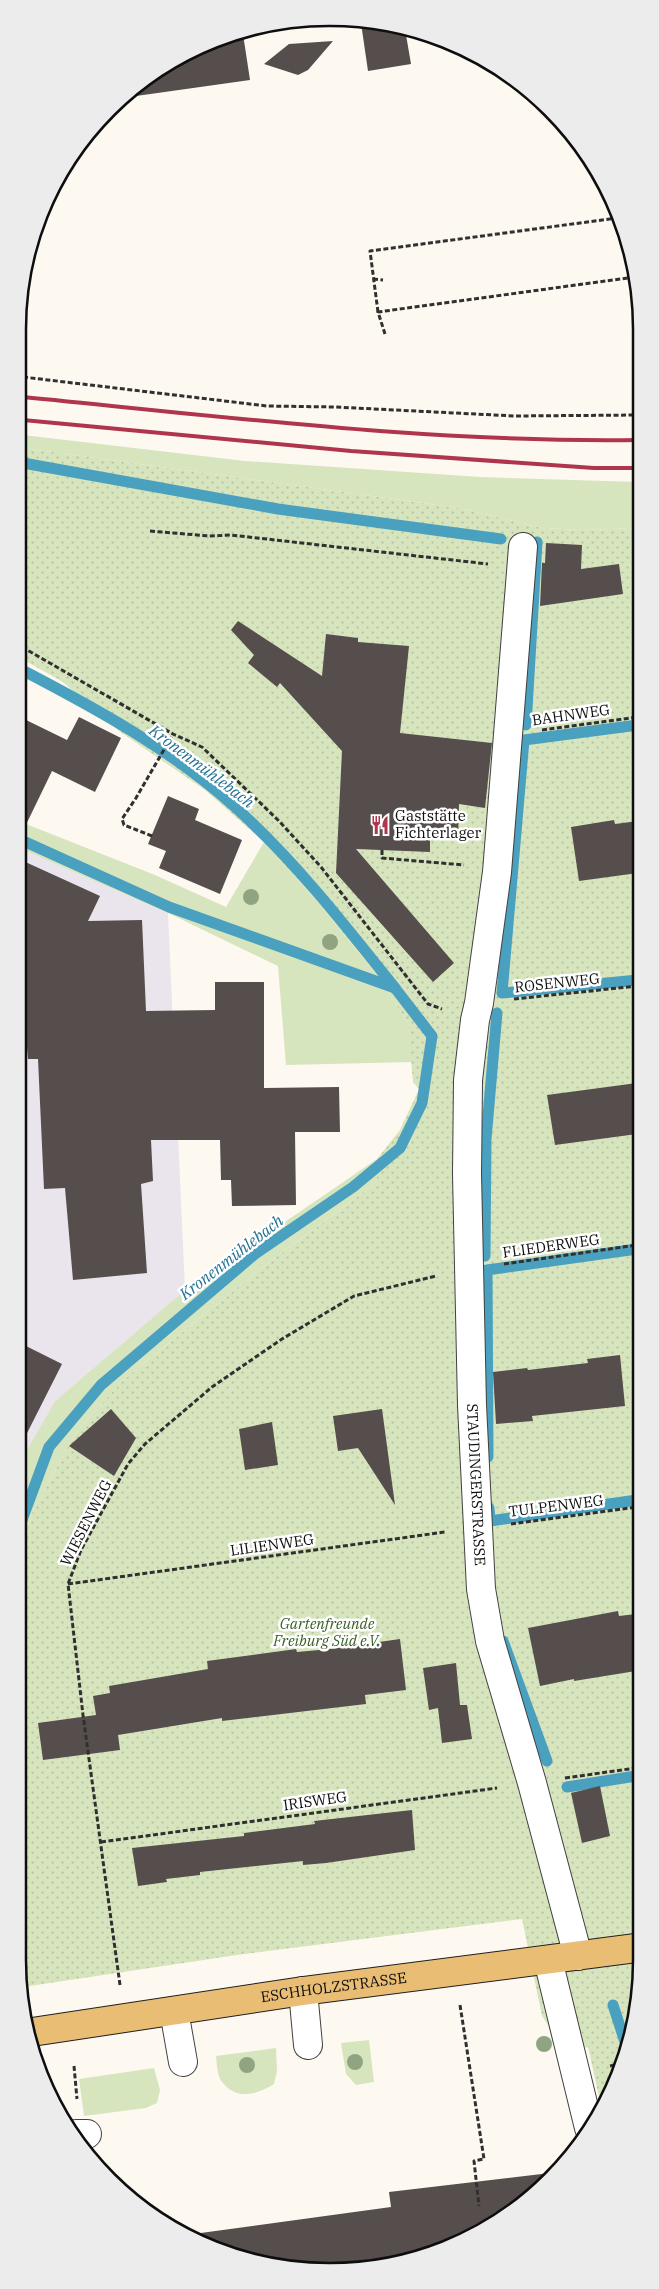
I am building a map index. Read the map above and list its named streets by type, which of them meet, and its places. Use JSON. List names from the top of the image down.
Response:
{
  "streets": {
    "main road": ["ESCHHOLZSTRASSE"],
    "lane": ["STAUDINGERSTRASSE"],
    "path": [
      "BAHNWEG",
      "ROSENWEG",
      "FLIEDERWEG",
      "TULPENWEG",
      "WIESENWEG",
      "LILIENWEG",
      "IRISWEG"
    ]
  },
  "crossings": [
    ["BAHNWEG", "STAUDINGERSTRASSE"],
    ["ROSENWEG", "STAUDINGERSTRASSE"],
    ["FLIEDERWEG", "STAUDINGERSTRASSE"],
    ["FLIEDERWEG", "WIESENWEG"],
    ["STAUDINGERSTRASSE", "TULPENWEG"],
    ["STAUDINGERSTRASSE", "WIESENWEG"],
    ["STAUDINGERSTRASSE", "LILIENWEG"],
    ["STAUDINGERSTRASSE", "IRISWEG"],
    ["STAUDINGERSTRASSE", "ESCHHOLZSTRASSE"],
    ["TULPENWEG", "LILIENWEG"],
    ["WIESENWEG", "LILIENWEG"],
    ["WIESENWEG", "IRISWEG"]
  ],
  "water": ["Kronenmühlebach"],
  "parks": ["Gartenfreunde Freiburg Süd e.V."],
  "places": {
    "restaurant": ["Gaststätte Fichterlager"]
  }
}
